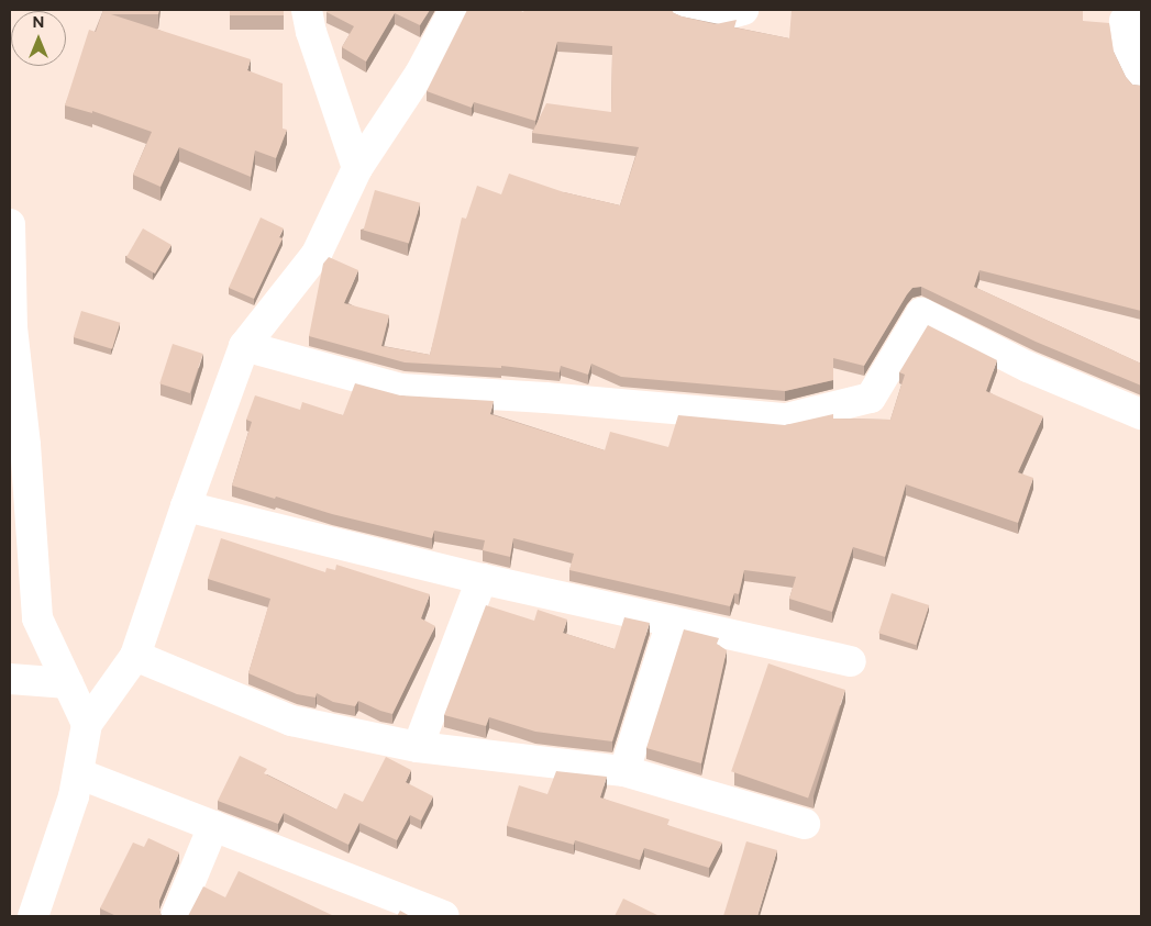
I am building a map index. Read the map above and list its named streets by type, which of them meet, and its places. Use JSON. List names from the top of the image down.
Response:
{
  "north": "top"
}
